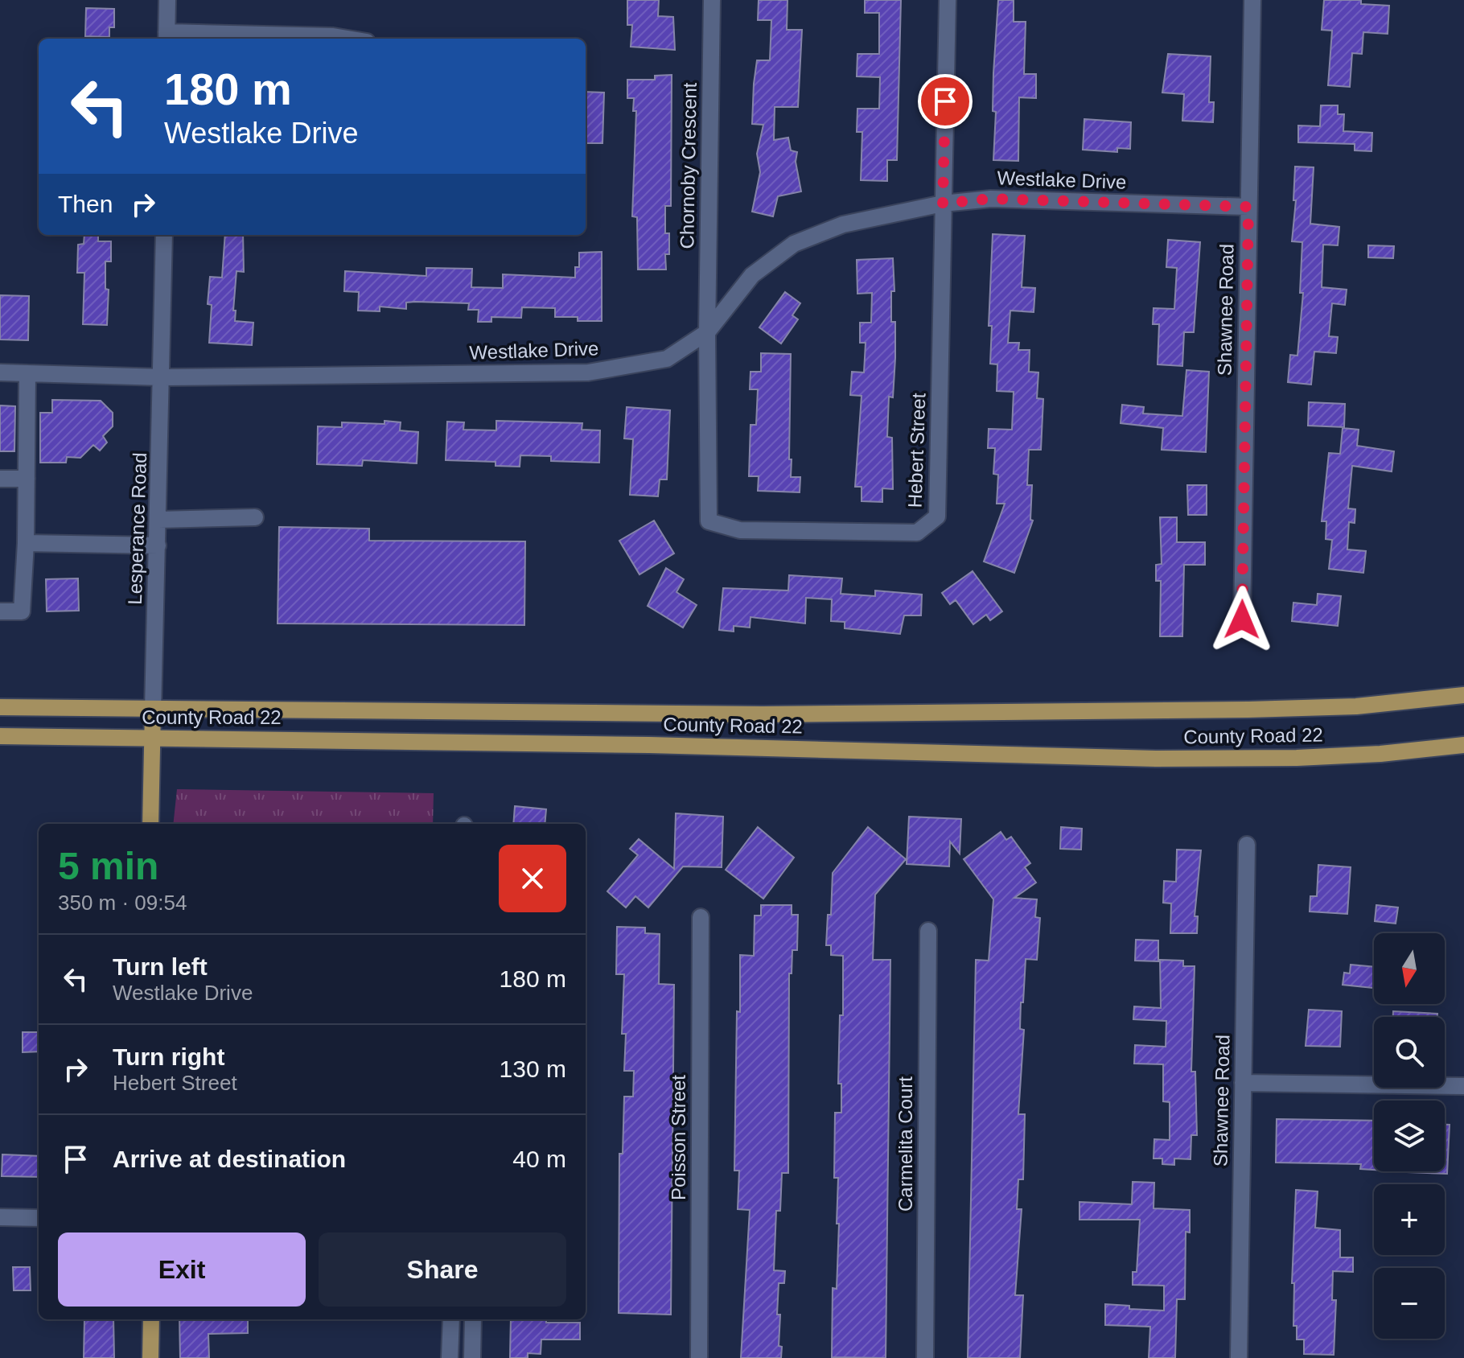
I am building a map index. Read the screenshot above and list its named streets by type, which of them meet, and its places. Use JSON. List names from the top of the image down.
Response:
{
  "streets": {
    "main road": ["Lesperance Road", "County Road 22"],
    "street": [
      "Chornoby Crescent",
      "Westlake Drive",
      "Shawnee Road",
      "Hebert Street",
      "Poisson Street",
      "Carmelita Court"
    ]
  },
  "crossings": [
    ["Chornoby Crescent", "Westlake Drive"],
    ["Chornoby Crescent", "Hebert Street"],
    ["Westlake Drive", "Shawnee Road"],
    ["Westlake Drive", "Hebert Street"],
    ["Westlake Drive", "Lesperance Road"],
    ["Lesperance Road", "County Road 22"]
  ],
  "north": "bottom",
  "page": {
    "turn": ["180 m", "Westlake Drive"],
    "then": "Then",
    "heading": ["5 min", "350 m · 09:54"],
    "map_buttons": ["+", "−"],
    "list": [
      {
        "name": "Turn left",
        "note": "Westlake Drive",
        "value": "180 m"
      },
      {
        "name": "Turn right",
        "note": "Hebert Street",
        "value": "130 m"
      },
      {
        "name": "Arrive at destination",
        "value": "40 m"
      }
    ],
    "buttons": ["Exit", "Share"]
  }
}
